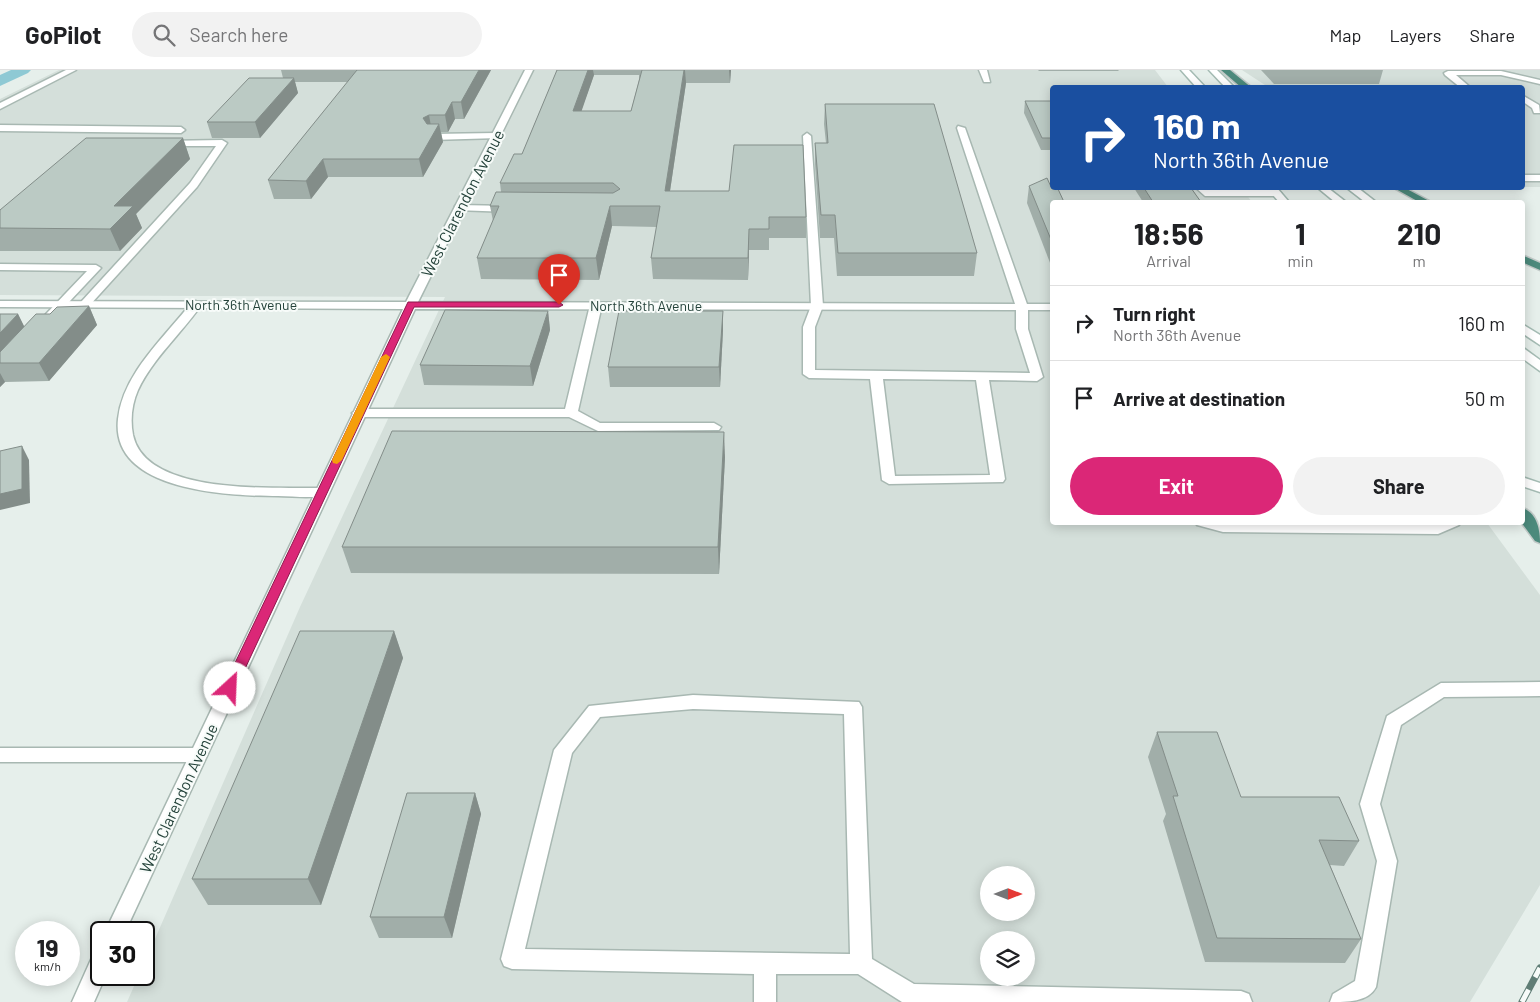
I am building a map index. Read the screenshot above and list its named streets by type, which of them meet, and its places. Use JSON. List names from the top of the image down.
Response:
{
  "streets": {
    "street": ["West Clarendon Avenue", "North 36th Avenue"]
  },
  "crossings": [
    ["West Clarendon Avenue", "North 36th Avenue"]
  ],
  "north": "right",
  "page": {
    "header": "GoPilot",
    "search": "Search here",
    "nav": ["Map", "Layers", "Share"],
    "turn": ["160 m", "North 36th Avenue"],
    "eta": [
      "18:56",
      "Arrival",
      "1",
      "min",
      "210",
      "m"
    ],
    "list": [
      {
        "name": "Turn right",
        "note": "North 36th Avenue",
        "value": "160 m"
      },
      {
        "name": "Arrive at destination",
        "value": "50 m"
      }
    ],
    "buttons": ["Exit", "Share"],
    "speed": "19 km/h",
    "limit": "30"
  }
}
